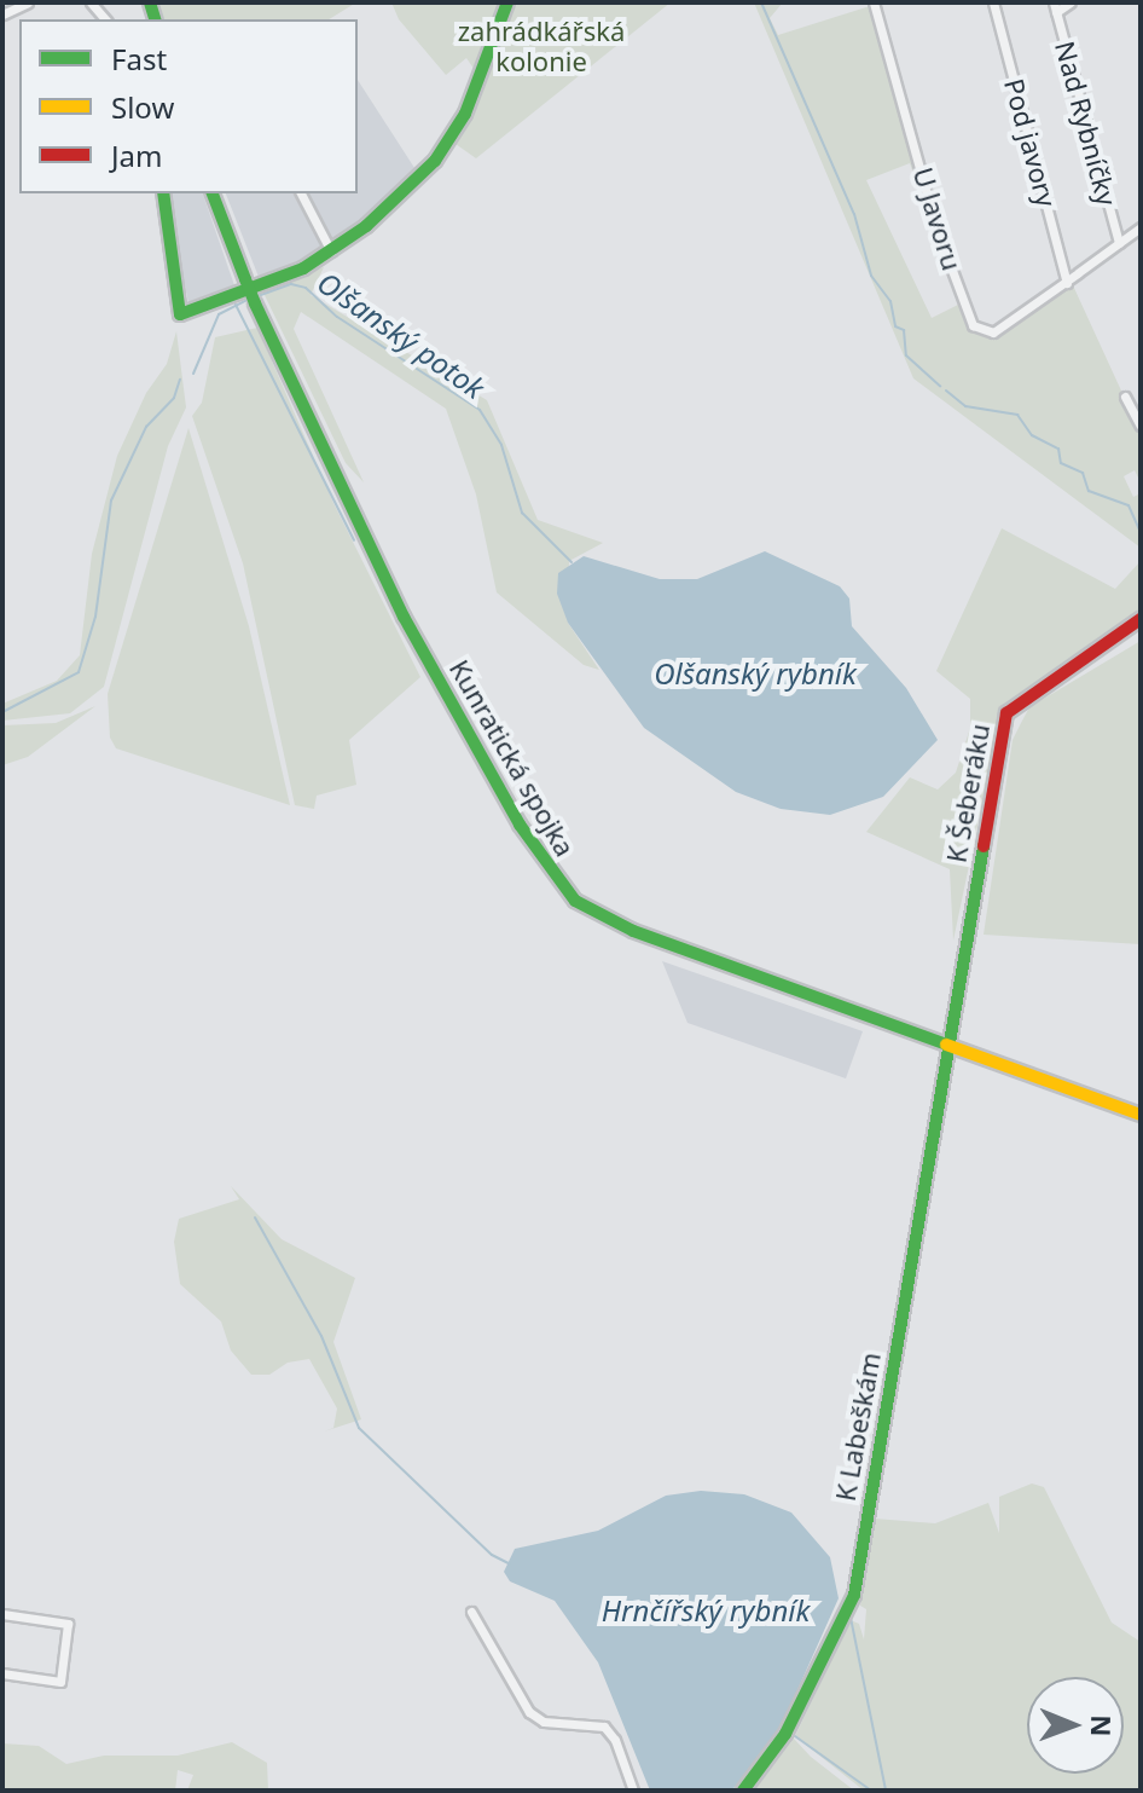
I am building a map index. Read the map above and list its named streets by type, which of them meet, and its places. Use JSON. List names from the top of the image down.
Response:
{
  "streets": {
    "street": [
      "Nad Rybníčky",
      "Pod javory",
      "U Javoru",
      "Kunratická spojka",
      "K Šeberáku",
      "K Labeškám"
    ]
  },
  "crossings": [
    ["Pod javory", "U Javoru"],
    ["Kunratická spojka", "K Šeberáku"],
    ["Kunratická spojka", "K Labeškám"],
    ["K Šeberáku", "K Labeškám"]
  ],
  "water": ["Olšanský potok", "Olšanský rybník", "Hrnčířský rybník"],
  "parks": ["zahrádkářská kolonie"],
  "legend": ["Fast", "Slow", "Jam"],
  "north": "right"
}
